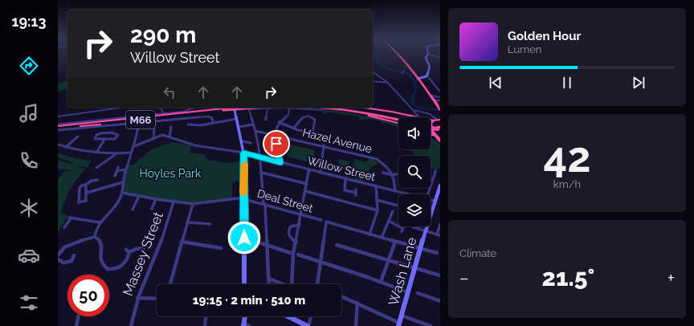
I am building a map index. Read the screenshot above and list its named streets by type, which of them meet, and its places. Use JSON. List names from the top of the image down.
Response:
{
  "streets": {
    "highway": ["M66"],
    "main road": ["Wash Lane"],
    "street": [
      "Hazel Avenue",
      "Willow Street",
      "Deal Street",
      "Massey Street"
    ]
  },
  "crossings": [
    ["Willow Street", "Wash Lane"],
    ["Deal Street", "Wash Lane"]
  ],
  "parks": ["Hoyles Park"],
  "page": {
    "tabs": "19:13",
    "turn": ["290 m", "Willow Street"],
    "song": ["Golden Hour", "Lumen"],
    "tile": [
      ["42", "km/h"],
      "Climate"
    ],
    "heat": ["−", "21.5°", "+"],
    "limit": "50",
    "trip": "19:15 · 2 min · 510 m"
  }
}
